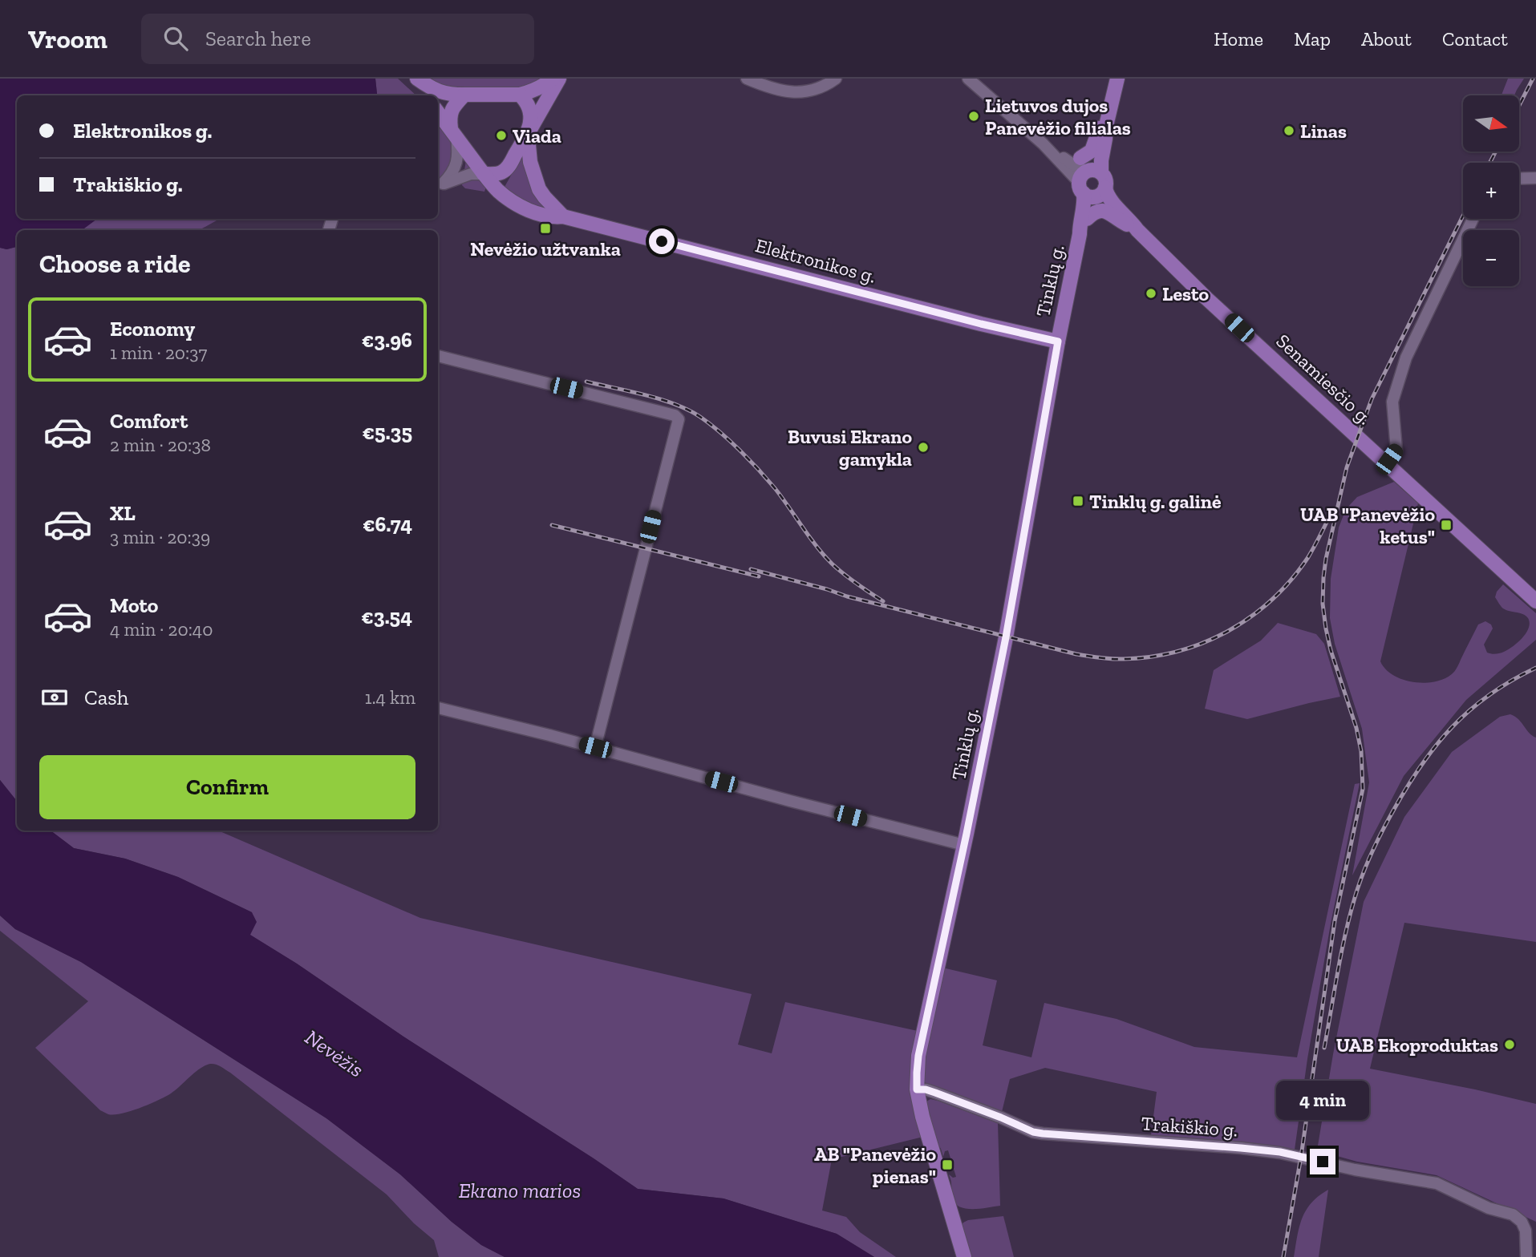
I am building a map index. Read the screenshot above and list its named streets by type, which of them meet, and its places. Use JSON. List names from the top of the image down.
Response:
{
  "streets": {
    "main road": ["Elektronikos g.", "Tinklų g.", "Senamiesčio g."],
    "street": ["Trakiškio g."]
  },
  "crossings": [
    ["Elektronikos g.", "Tinklų g."],
    ["Tinklų g.", "Senamiesčio g."],
    ["Tinklų g.", "Trakiškio g."]
  ],
  "water": ["Nevėžis", "Ekrano marios"],
  "places": {
    "other": [
      "Lietuvos dujos Panevėžio filialas",
      "Linas",
      "Viada",
      "Lesto",
      "Buvusi Ekrano gamykla",
      "UAB Ekoproduktas"
    ],
    "transit": [
      "Nevėžio užtvanka",
      "Tinklų g. galinė",
      "UAB \"Panevėžio ketus\"",
      "AB \"Panevėžio pienas\""
    ]
  },
  "north": "right",
  "page": {
    "header": "Vroom",
    "search": "Search here",
    "nav": [
      "Home",
      "Map",
      "About",
      "Contact"
    ],
    "map_buttons": ["+", "−"],
    "banner": ["Elektronikos g.", "Trakiškio g."],
    "heading": "Choose a ride",
    "list": [
      {
        "name": "Economy",
        "note": "1 min · 20:37",
        "value": "€3.96"
      },
      {
        "name": "Comfort",
        "note": "2 min · 20:38",
        "value": "€5.35"
      },
      {
        "name": "XL",
        "note": "3 min · 20:39",
        "value": "€6.74"
      },
      {
        "name": "Moto",
        "note": "4 min · 20:40",
        "value": "€3.54"
      }
    ],
    "pay": ["Cash", "1.4 km"],
    "buttons": "Confirm",
    "bubble": "4 min"
  }
}
